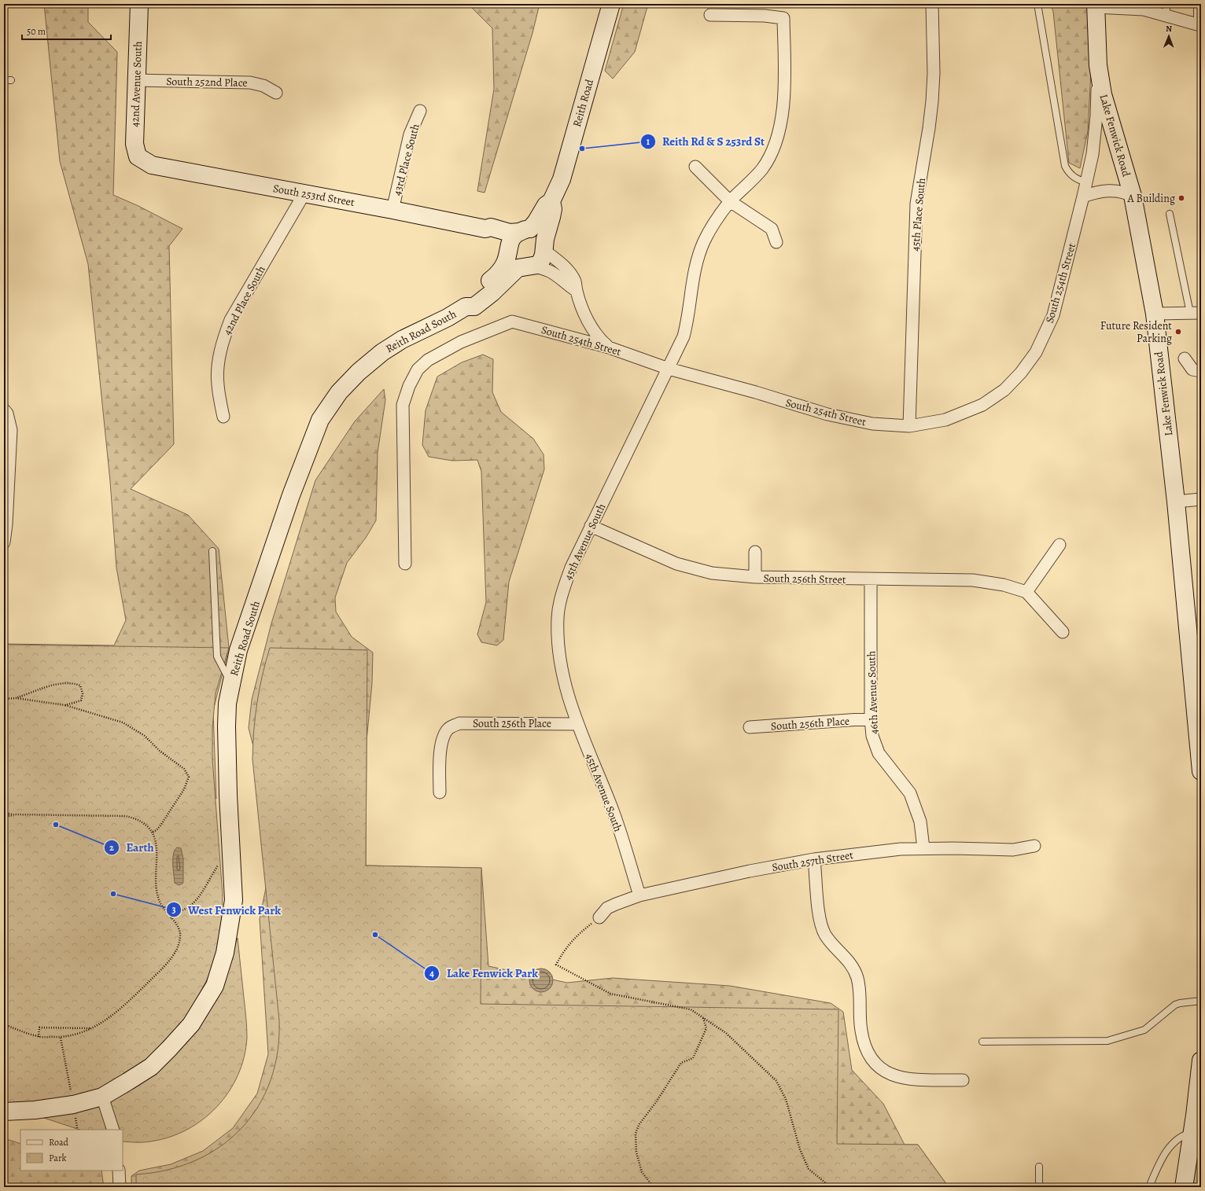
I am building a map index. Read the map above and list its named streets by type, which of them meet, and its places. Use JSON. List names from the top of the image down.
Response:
{
  "streets": {
    "main road": [
      "42nd Avenue South",
      "Reith Road",
      "Lake Fenwick Road",
      "South 253rd Street",
      "Reith Road South"
    ],
    "street": [
      "South 252nd Place",
      "43rd Place South",
      "45th Place South",
      "South 254th Street",
      "42nd Place South",
      "45th Avenue South",
      "South 256th Street",
      "46th Avenue South",
      "South 256th Place",
      "South 257th Street"
    ]
  },
  "crossings": [
    ["South 252nd Place", "42nd Avenue South"],
    ["42nd Avenue South", "South 253rd Street"],
    ["Reith Road", "South 253rd Street"],
    ["Reith Road", "Reith Road South"],
    ["Lake Fenwick Road", "South 254th Street"],
    ["43rd Place South", "South 253rd Street"],
    ["South 253rd Street", "42nd Place South"],
    ["South 253rd Street", "Reith Road South"],
    ["45th Place South", "South 254th Street"],
    ["South 254th Street", "45th Avenue South"],
    ["45th Avenue South", "South 256th Street"],
    ["45th Avenue South", "South 256th Place"],
    ["45th Avenue South", "South 257th Street"],
    ["South 256th Street", "46th Avenue South"],
    ["46th Avenue South", "South 256th Place"],
    ["46th Avenue South", "South 257th Street"]
  ],
  "places": [
    "Reith Rd & S 253rd St",
    "A Building",
    "Future Resident Parking",
    "Earth",
    "West Fenwick Park",
    "Lake Fenwick Park"
  ],
  "legend": ["Road", "Park"],
  "scale_bar": "50 m",
  "north": "top"
}
